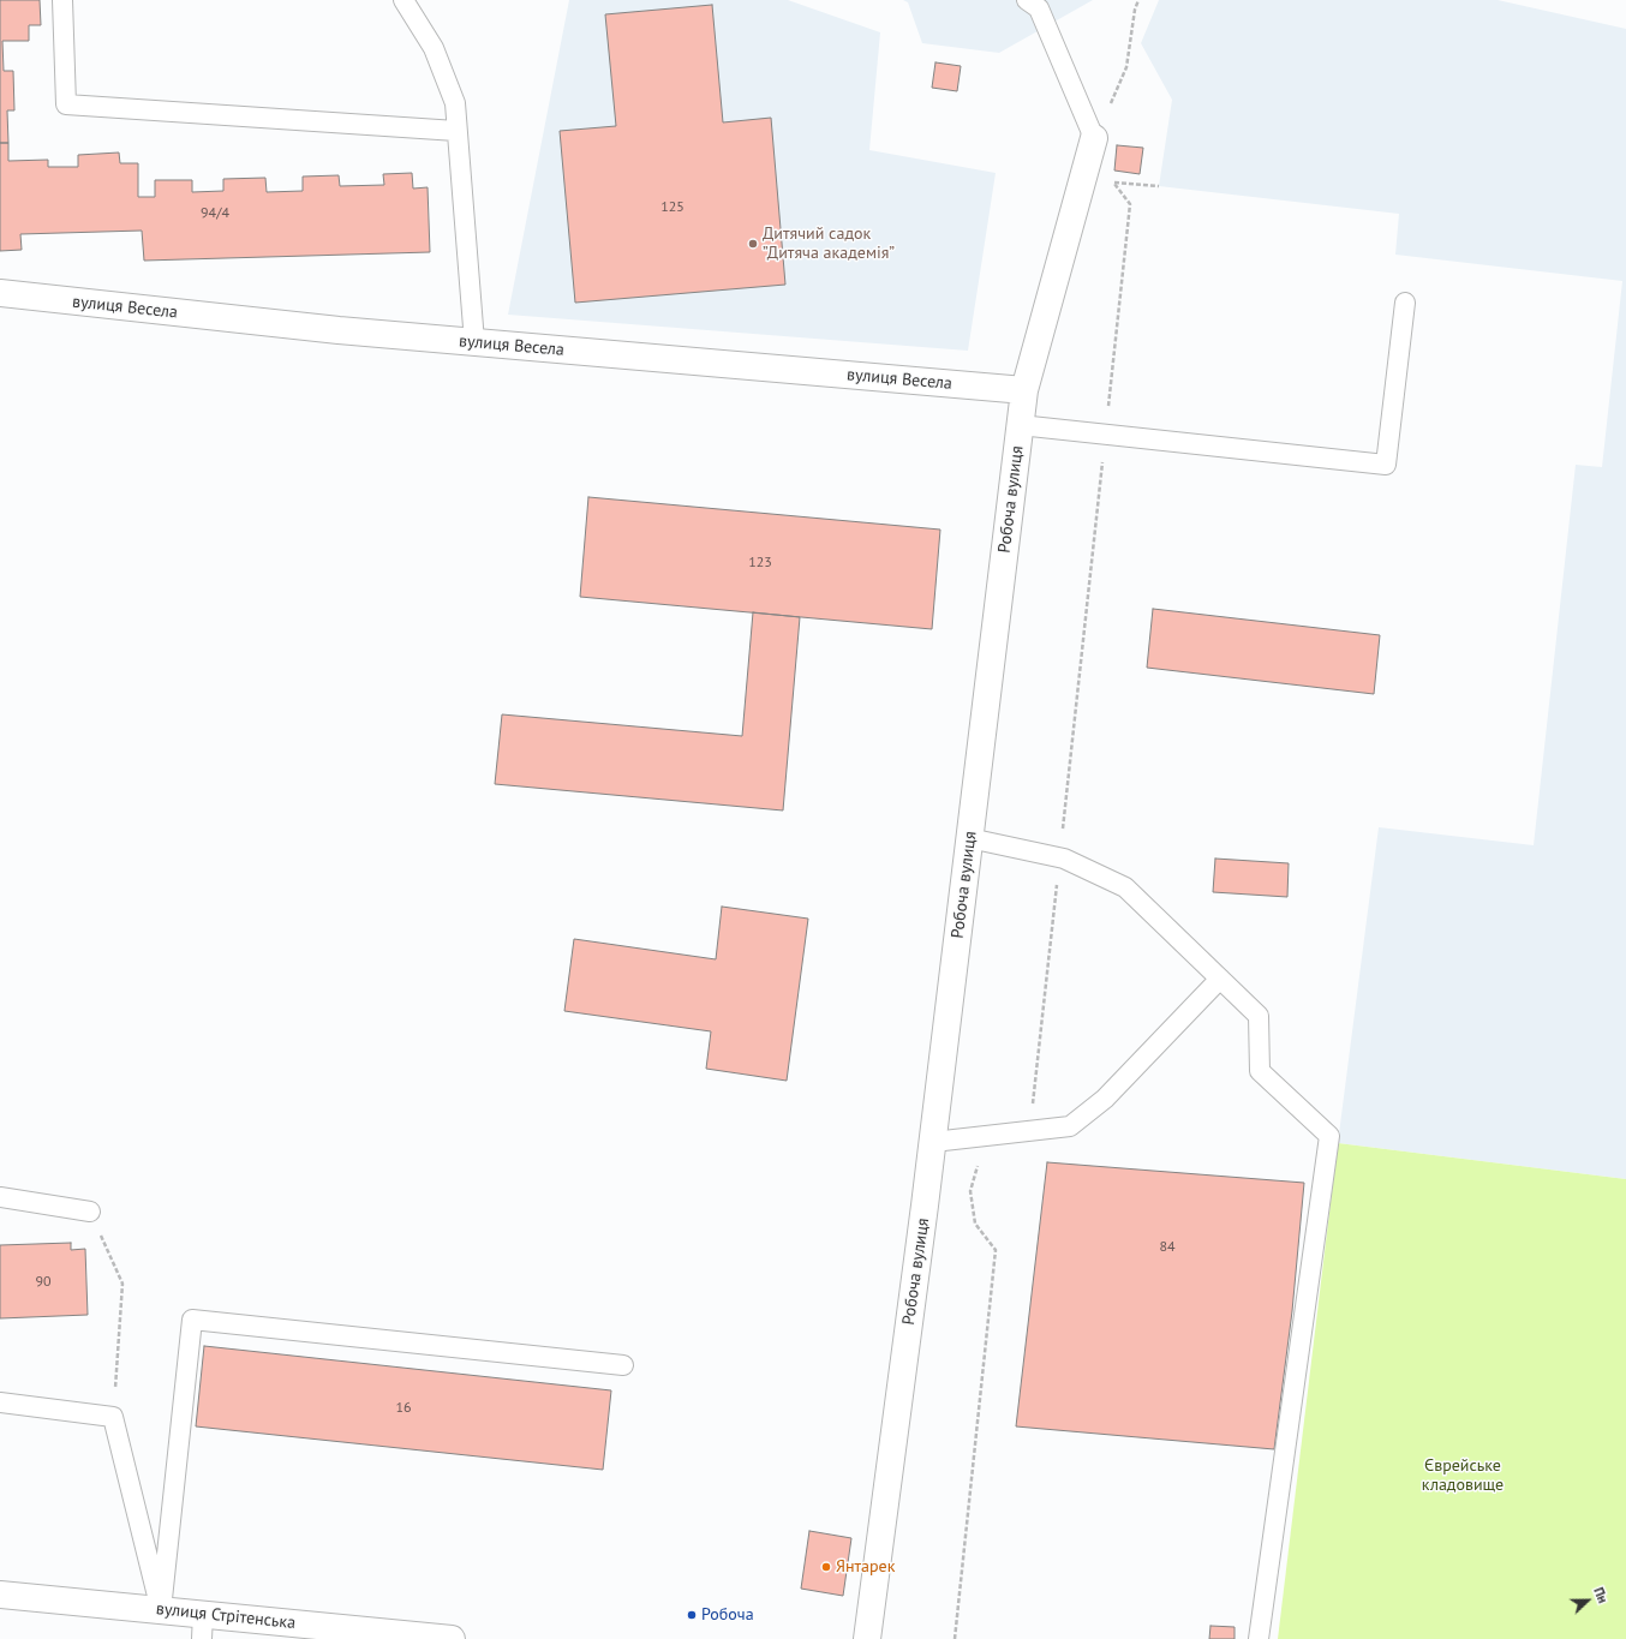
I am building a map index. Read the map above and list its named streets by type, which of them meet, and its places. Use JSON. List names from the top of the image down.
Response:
{
  "streets": {
    "street": ["вулиця Весела", "Робоча вулиця", "вулиця Стрітенська"]
  },
  "crossings": [
    ["вулиця Весела", "Робоча вулиця"]
  ],
  "parks": ["Єврейське кладовище"],
  "places": ["Дитячий садок ”Дитяча академія”", "Янтарек", "Робоча"],
  "house_numbers": [
    "125",
    "94/4",
    "123",
    "84",
    "90",
    "16"
  ],
  "north": "right"
}
